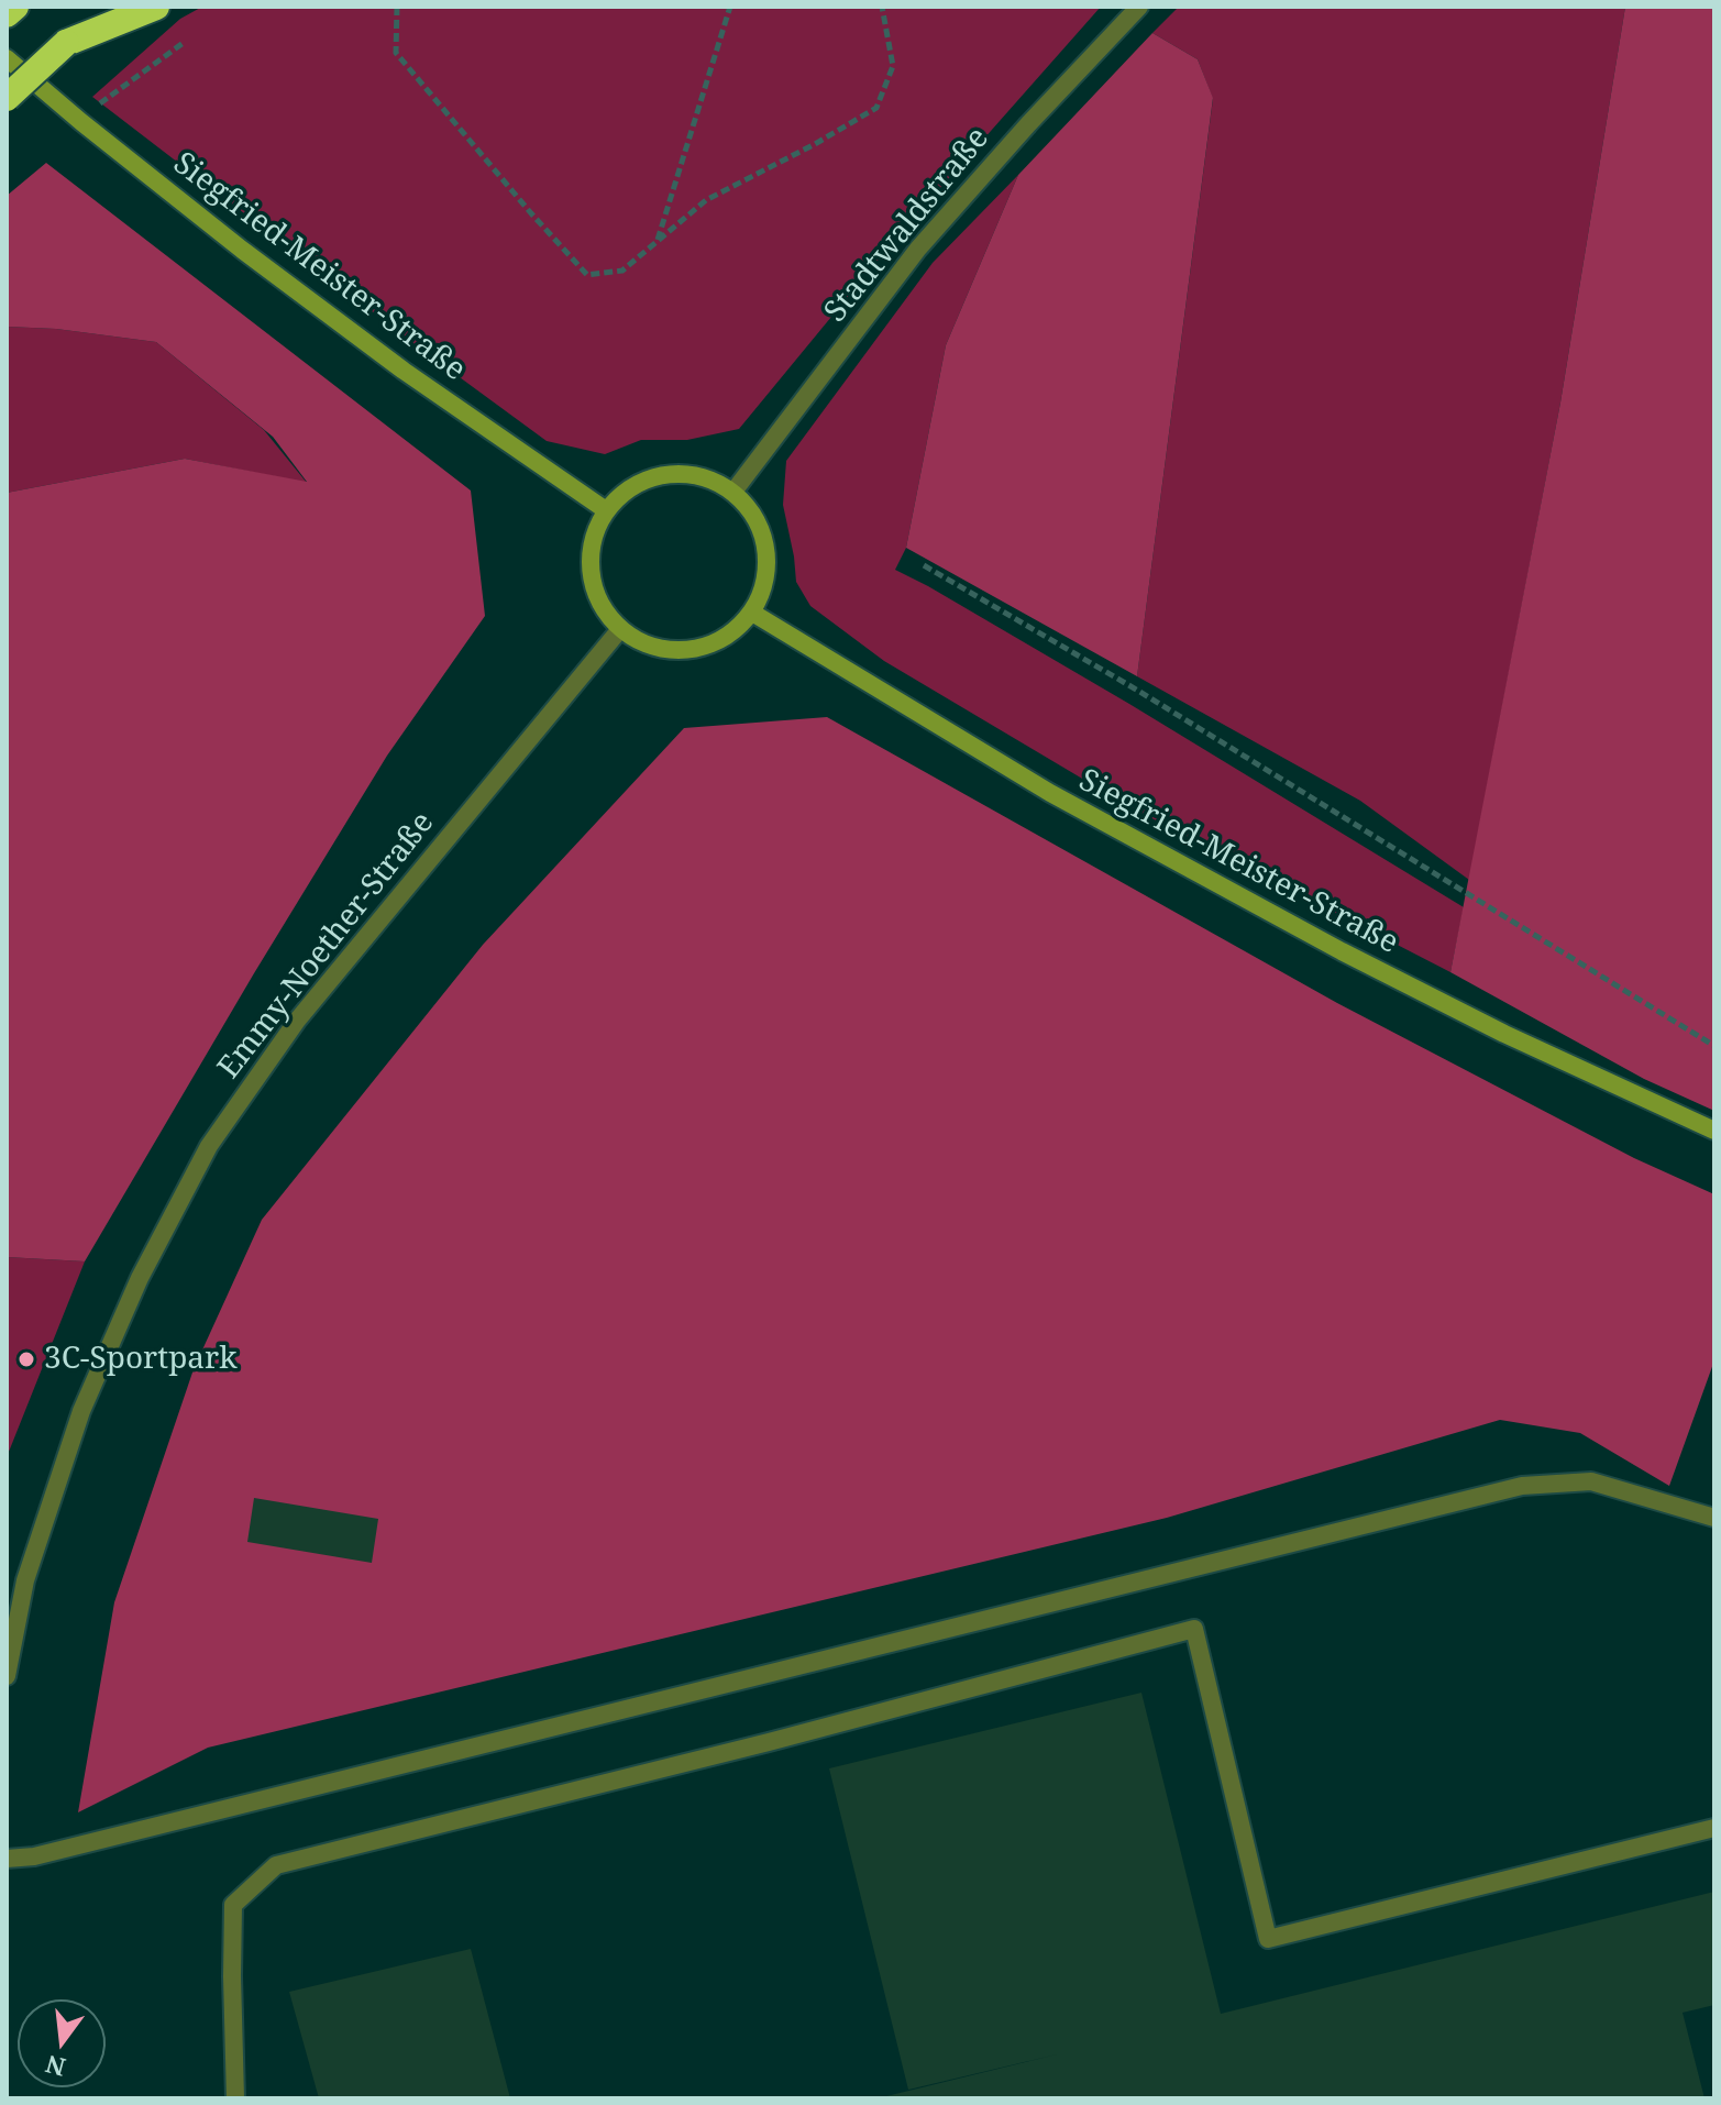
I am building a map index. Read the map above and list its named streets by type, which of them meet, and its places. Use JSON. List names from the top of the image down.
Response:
{
  "streets": {
    "street": ["Stadtwaldstraße", "Siegfried-Meister-Straße", "Emmy-Noether-Straße"]
  },
  "crossings": [
    ["Stadtwaldstraße", "Siegfried-Meister-Straße"],
    ["Stadtwaldstraße", "Emmy-Noether-Straße"],
    ["Siegfried-Meister-Straße", "Emmy-Noether-Straße"]
  ],
  "places": ["3C-Sportpark"],
  "north": "bottom"
}
